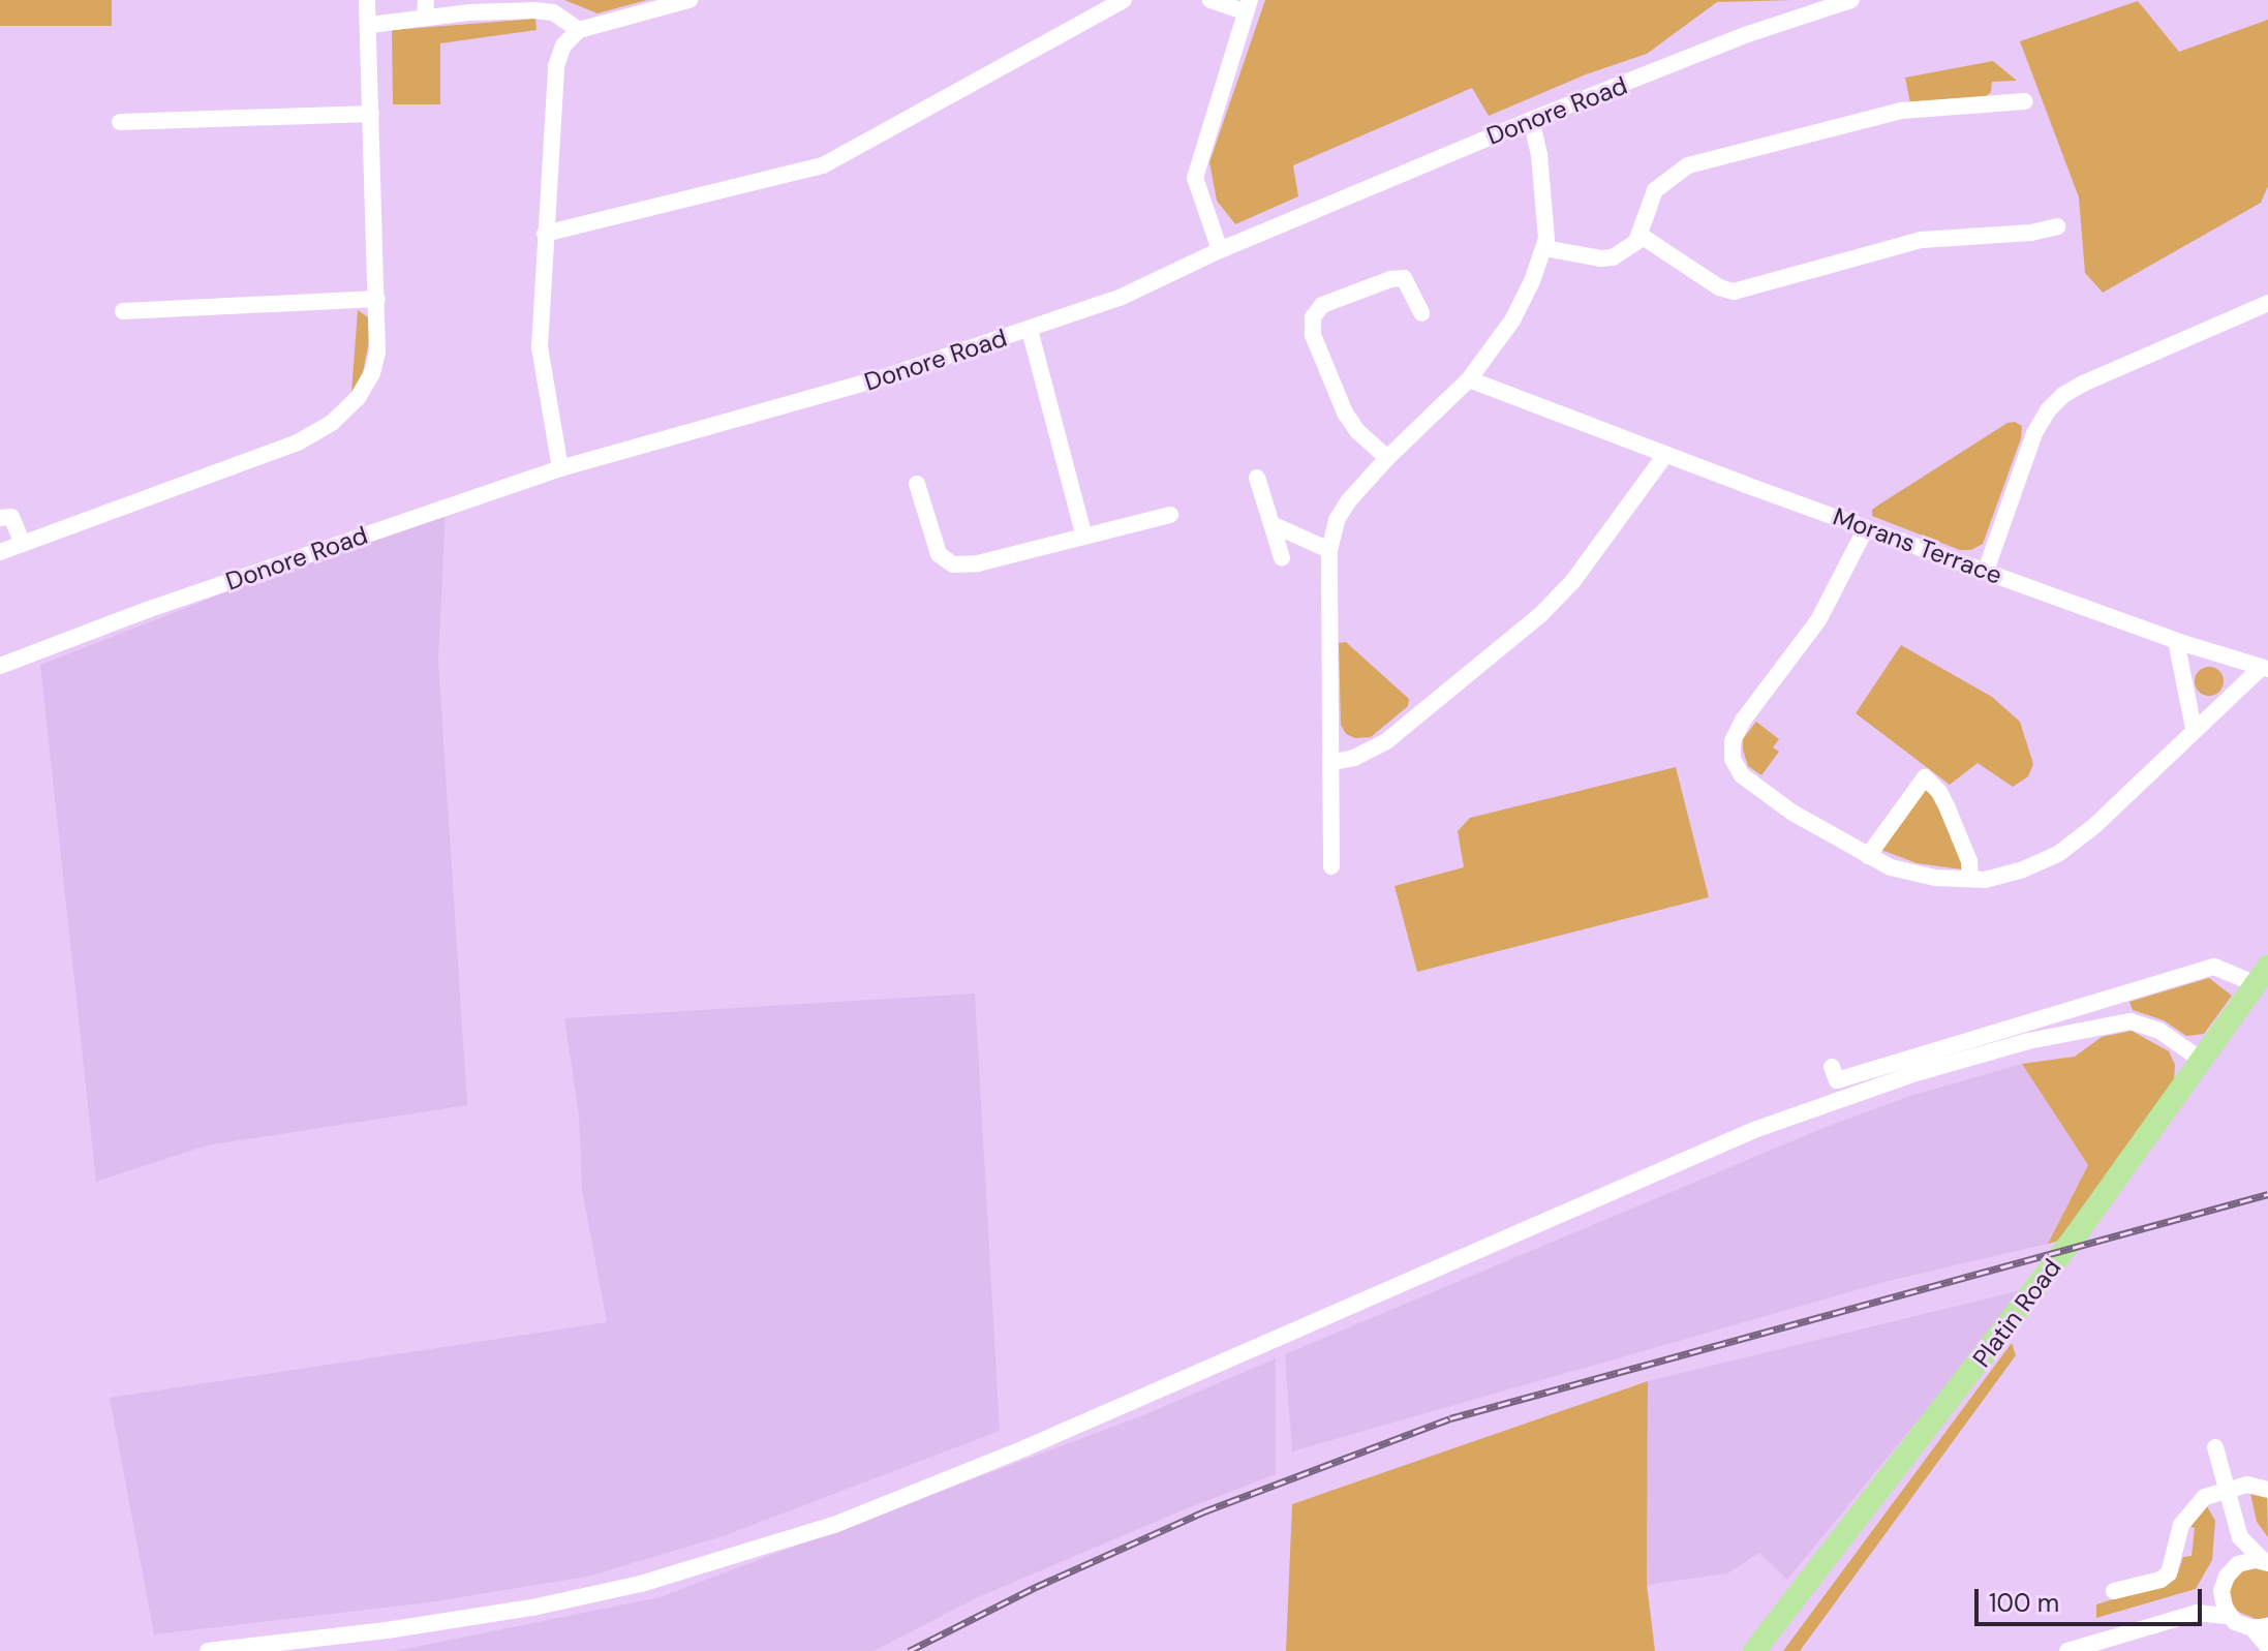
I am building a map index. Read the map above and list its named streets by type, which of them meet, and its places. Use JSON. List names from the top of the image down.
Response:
{
  "streets": {
    "main road": ["Platin Road"],
    "street": ["Donore Road", "Morans Terrace"]
  },
  "scale_bar": "100 m"
}
